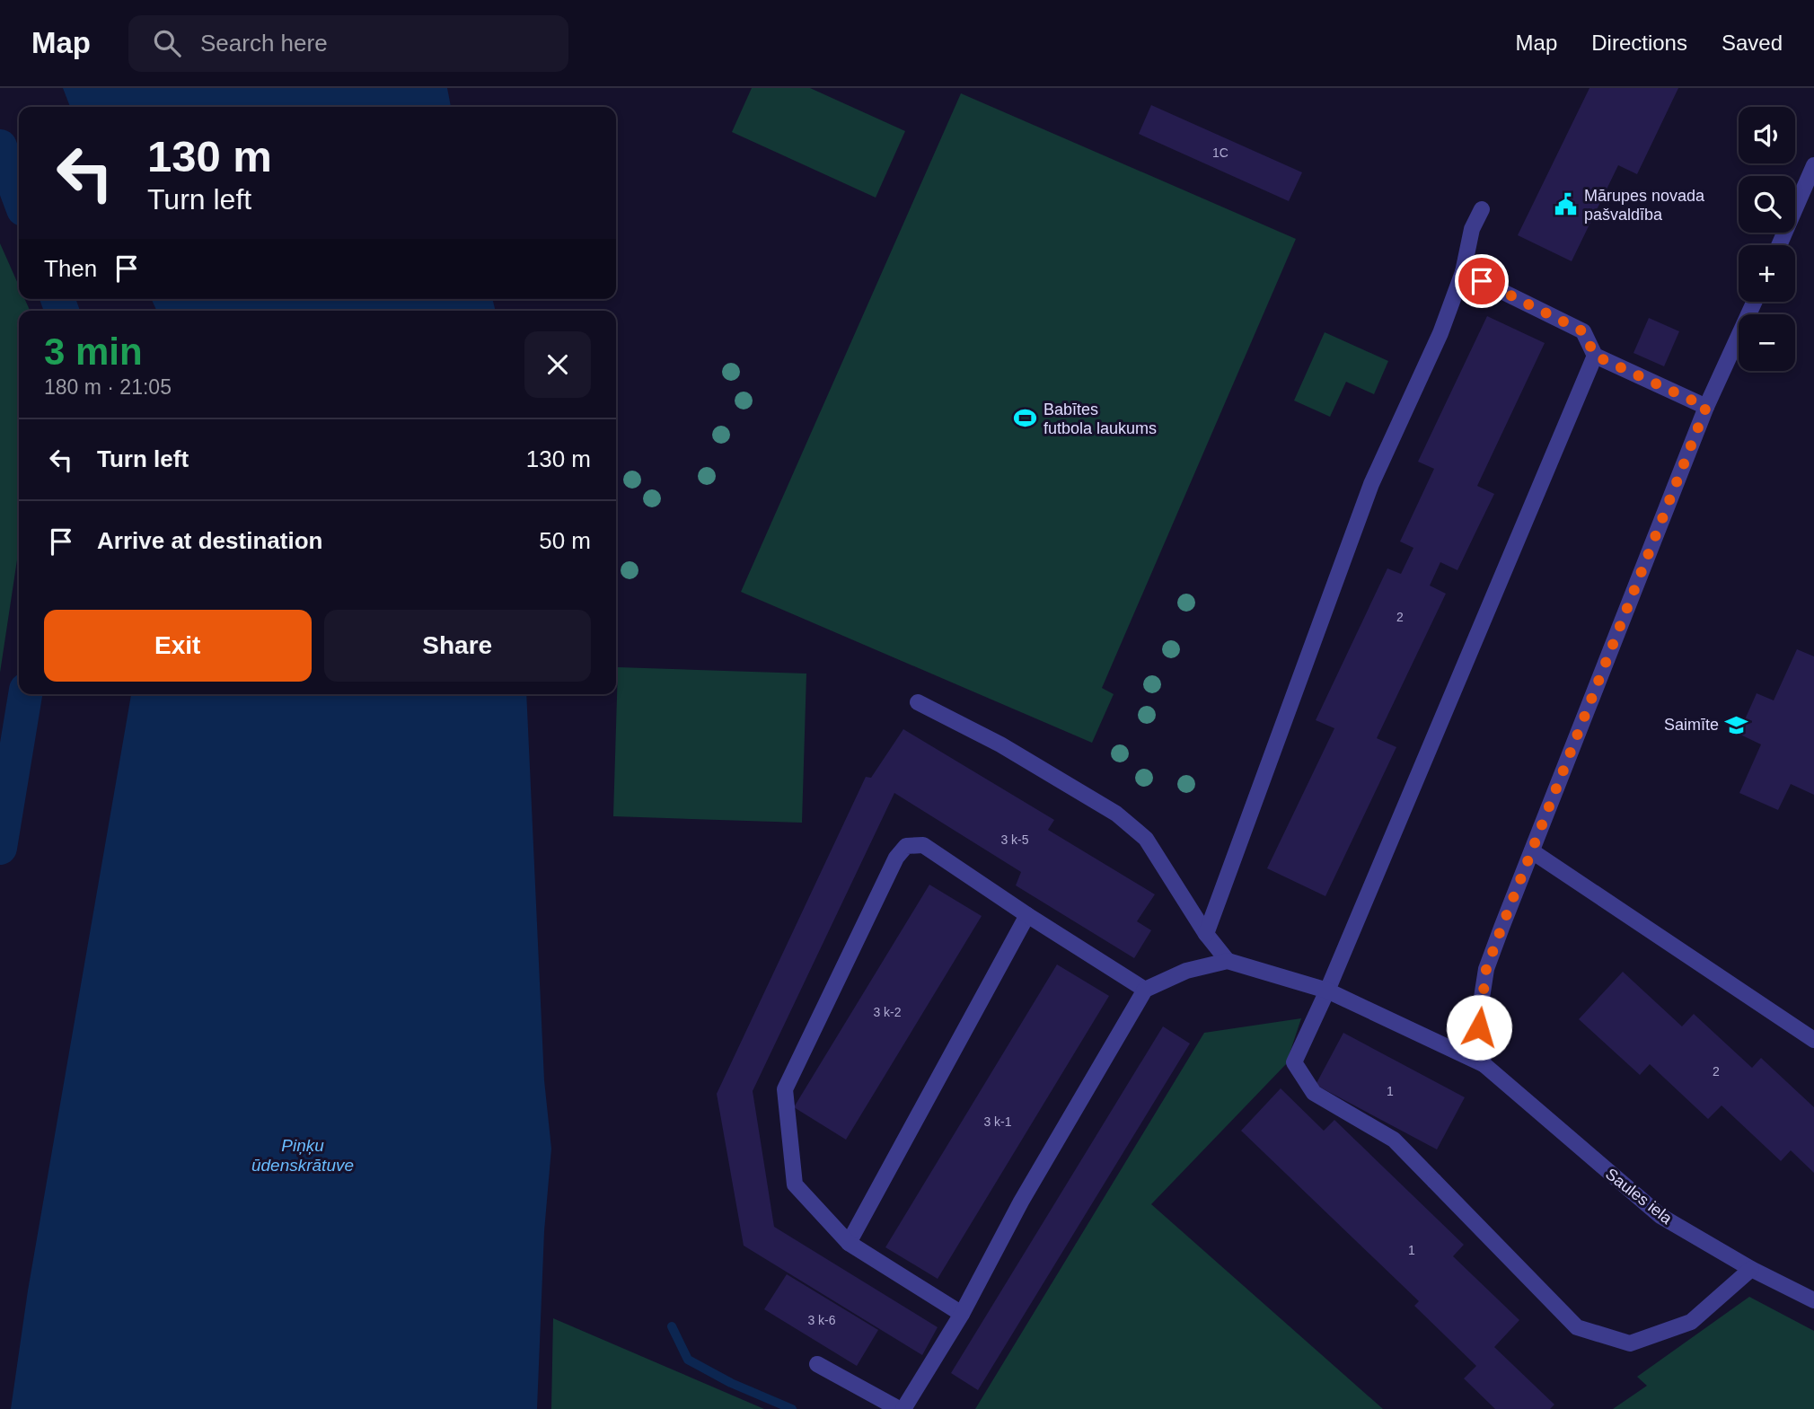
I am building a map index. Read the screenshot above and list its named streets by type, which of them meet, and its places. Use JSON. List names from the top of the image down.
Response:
{
  "streets": {
    "street": ["Saules iela"]
  },
  "water": ["Piņķu ūdenskrātuve"],
  "places": {
    "public building": ["Mārupes novada pašvaldība"],
    "sports": ["Babītes futbola laukums"],
    "school or university": ["Saimīte"]
  },
  "house_numbers": [
    "1C",
    "2",
    "3 k-5",
    "3 k-2",
    "2",
    "1",
    "3 k-1",
    "1",
    "3 k-6"
  ],
  "page": {
    "header": "Map",
    "search": "Search here",
    "nav": ["Map", "Directions", "Saved"],
    "map_buttons": ["+", "−"],
    "turn": ["130 m", "Turn left"],
    "then": "Then",
    "heading": ["3 min", "180 m · 21:05"],
    "list": [
      {
        "name": "Turn left",
        "value": "130 m"
      },
      {
        "name": "Arrive at destination",
        "value": "50 m"
      }
    ],
    "buttons": ["Exit", "Share"]
  }
}
